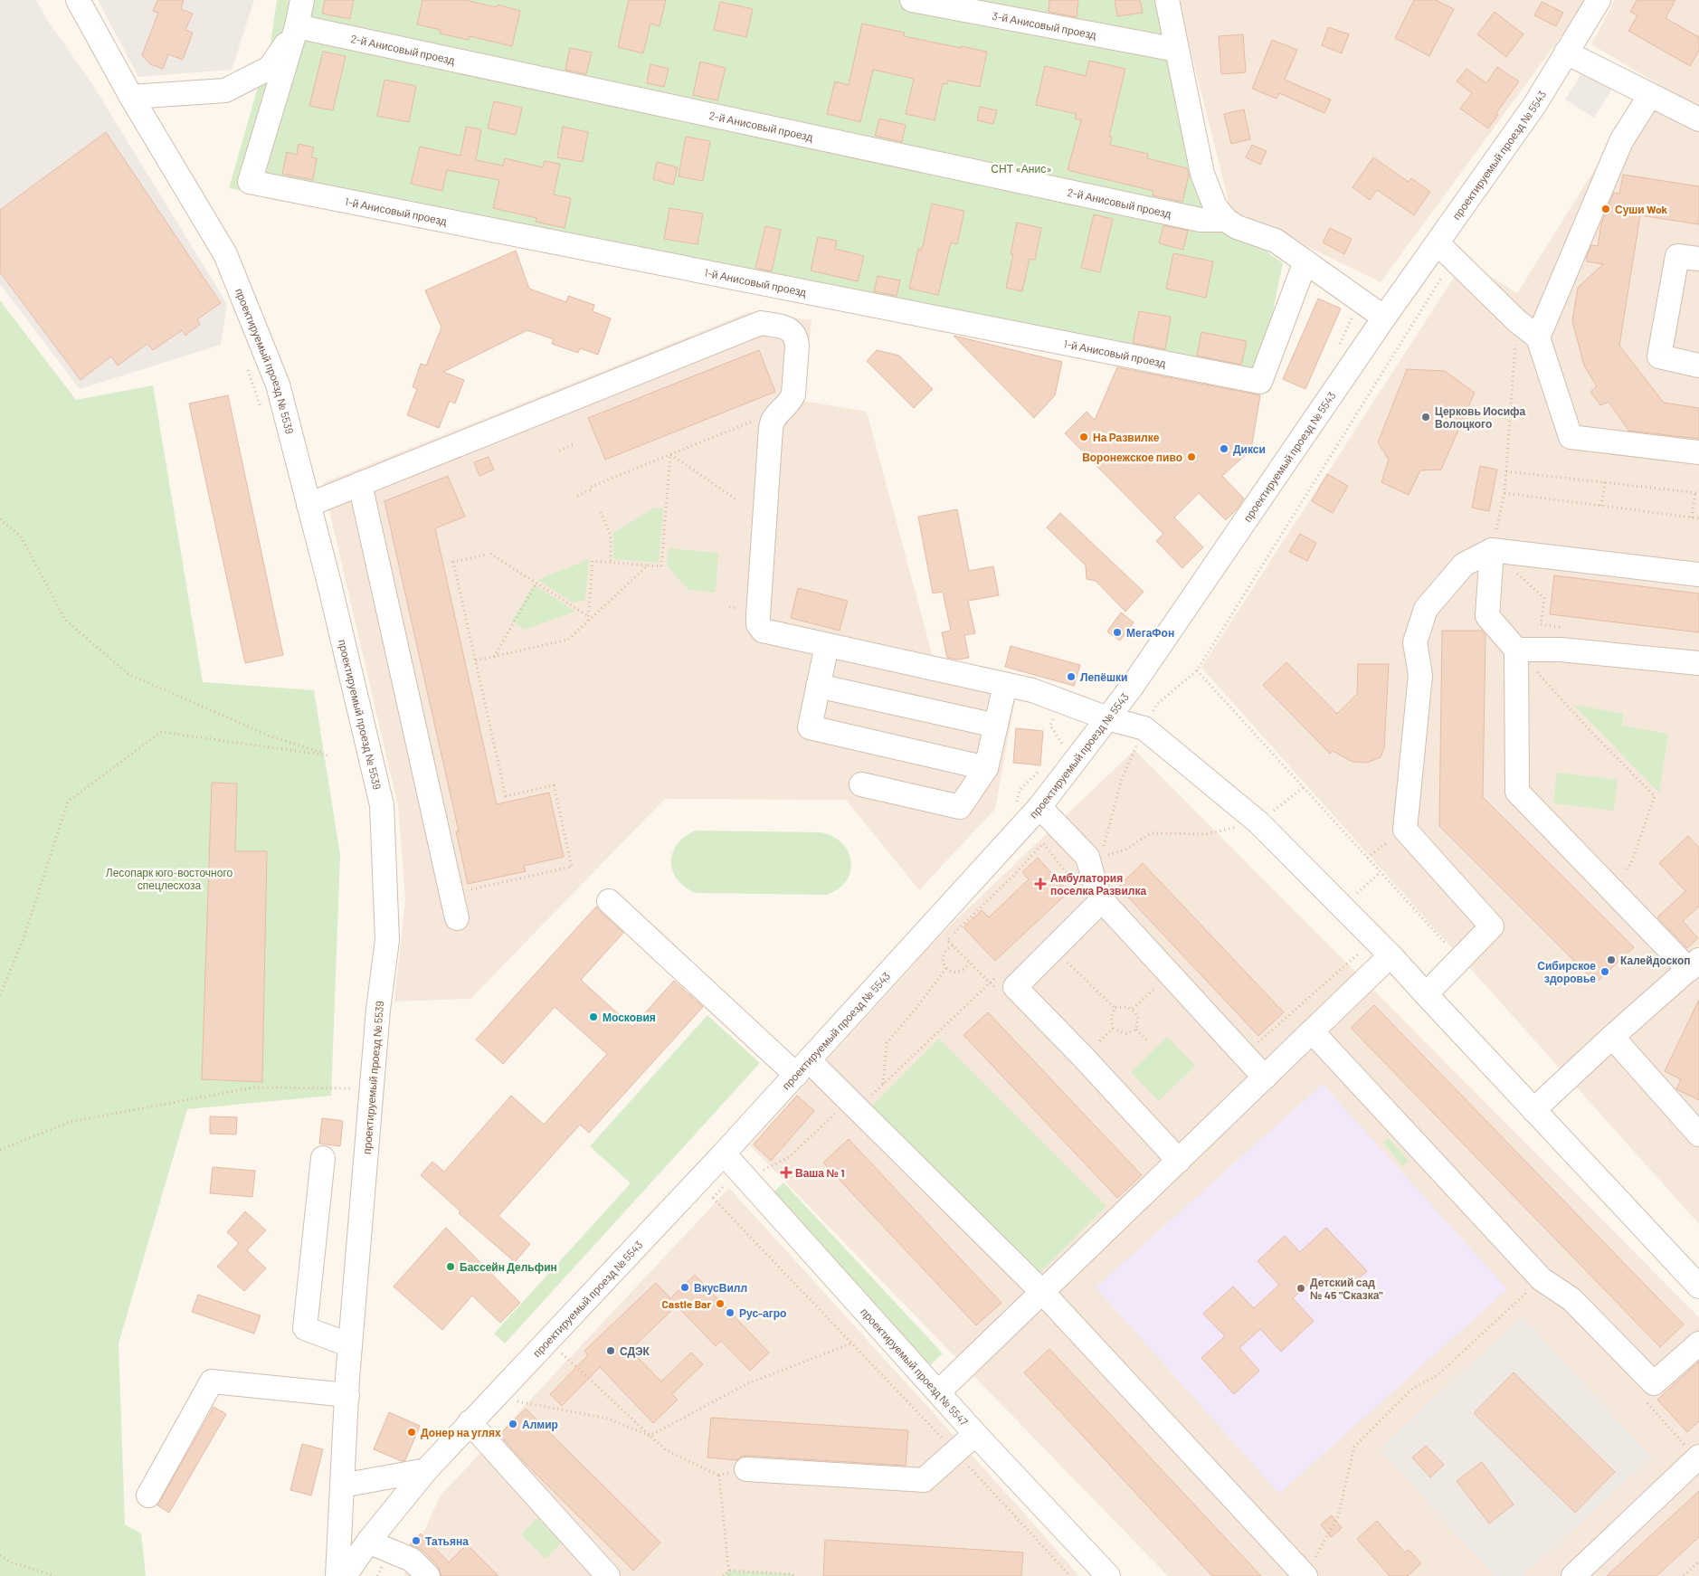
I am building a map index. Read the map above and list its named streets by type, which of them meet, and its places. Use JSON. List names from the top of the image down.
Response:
{
  "streets": {
    "street": [
      "3-й Анисовый проезд",
      "2-й Анисовый проезд",
      "проектируемый проезд № 5543",
      "1-й Анисовый проезд",
      "проектируемый проезд № 5539",
      "проектируемый проезд № 5547"
    ]
  },
  "crossings": [
    ["2-й Анисовый проезд", "1-й Анисовый проезд"],
    ["проектируемый проезд № 5543", "проектируемый проезд № 5547"]
  ],
  "parks": ["СНТ «Анис»", "Лесопарк юго-восточного спецлесхоза"],
  "places": {
    "other": [
      "Суши Wok",
      "Церковь Иосифа Волоцкого",
      "На Развилке",
      "Дикси",
      "Воронежское пиво",
      "МегаФон",
      "Лепёшки",
      "Калейдоскоп",
      "Сибирское здоровье",
      "Московия",
      "Бассейн Дельфин",
      "ВкусВилл",
      "Детский сад № 45 \"Сказка\"",
      "Castle Bar",
      "Рус-агро",
      "СДЭК",
      "Алмир",
      "Донер на углях",
      "Татьяна"
    ],
    "health": ["Амбулатория поселка Развилка", "Ваша № 1"]
  }
}
